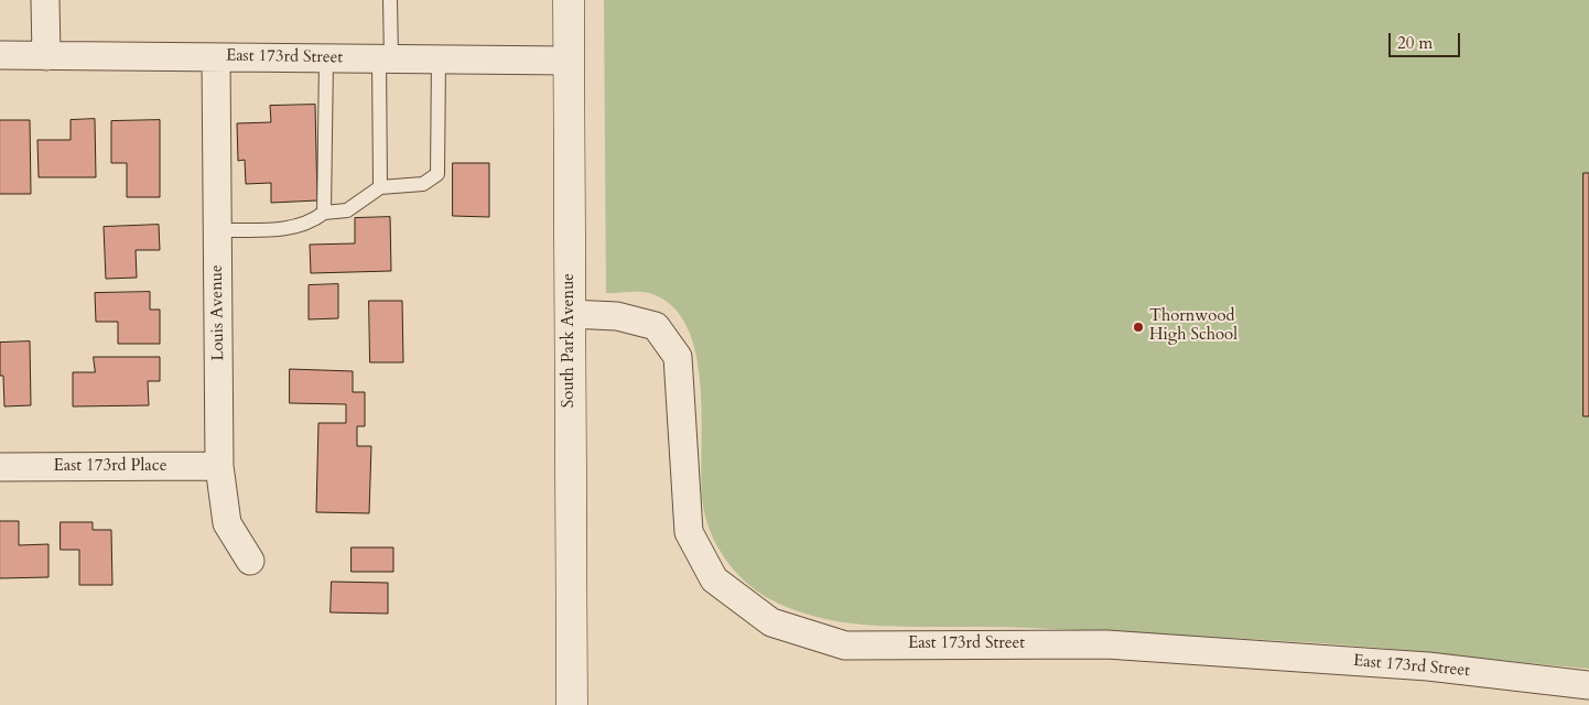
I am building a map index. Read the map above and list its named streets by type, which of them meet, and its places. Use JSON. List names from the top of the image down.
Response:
{
  "streets": {
    "street": [
      "East 173rd Street",
      "Louis Avenue",
      "South Park Avenue",
      "East 173rd Place"
    ]
  },
  "crossings": [
    ["East 173rd Street", "Louis Avenue"],
    ["East 173rd Street", "South Park Avenue"],
    ["Louis Avenue", "East 173rd Place"]
  ],
  "places": ["Thornwood High School"],
  "scale_bar": "20 m"
}
